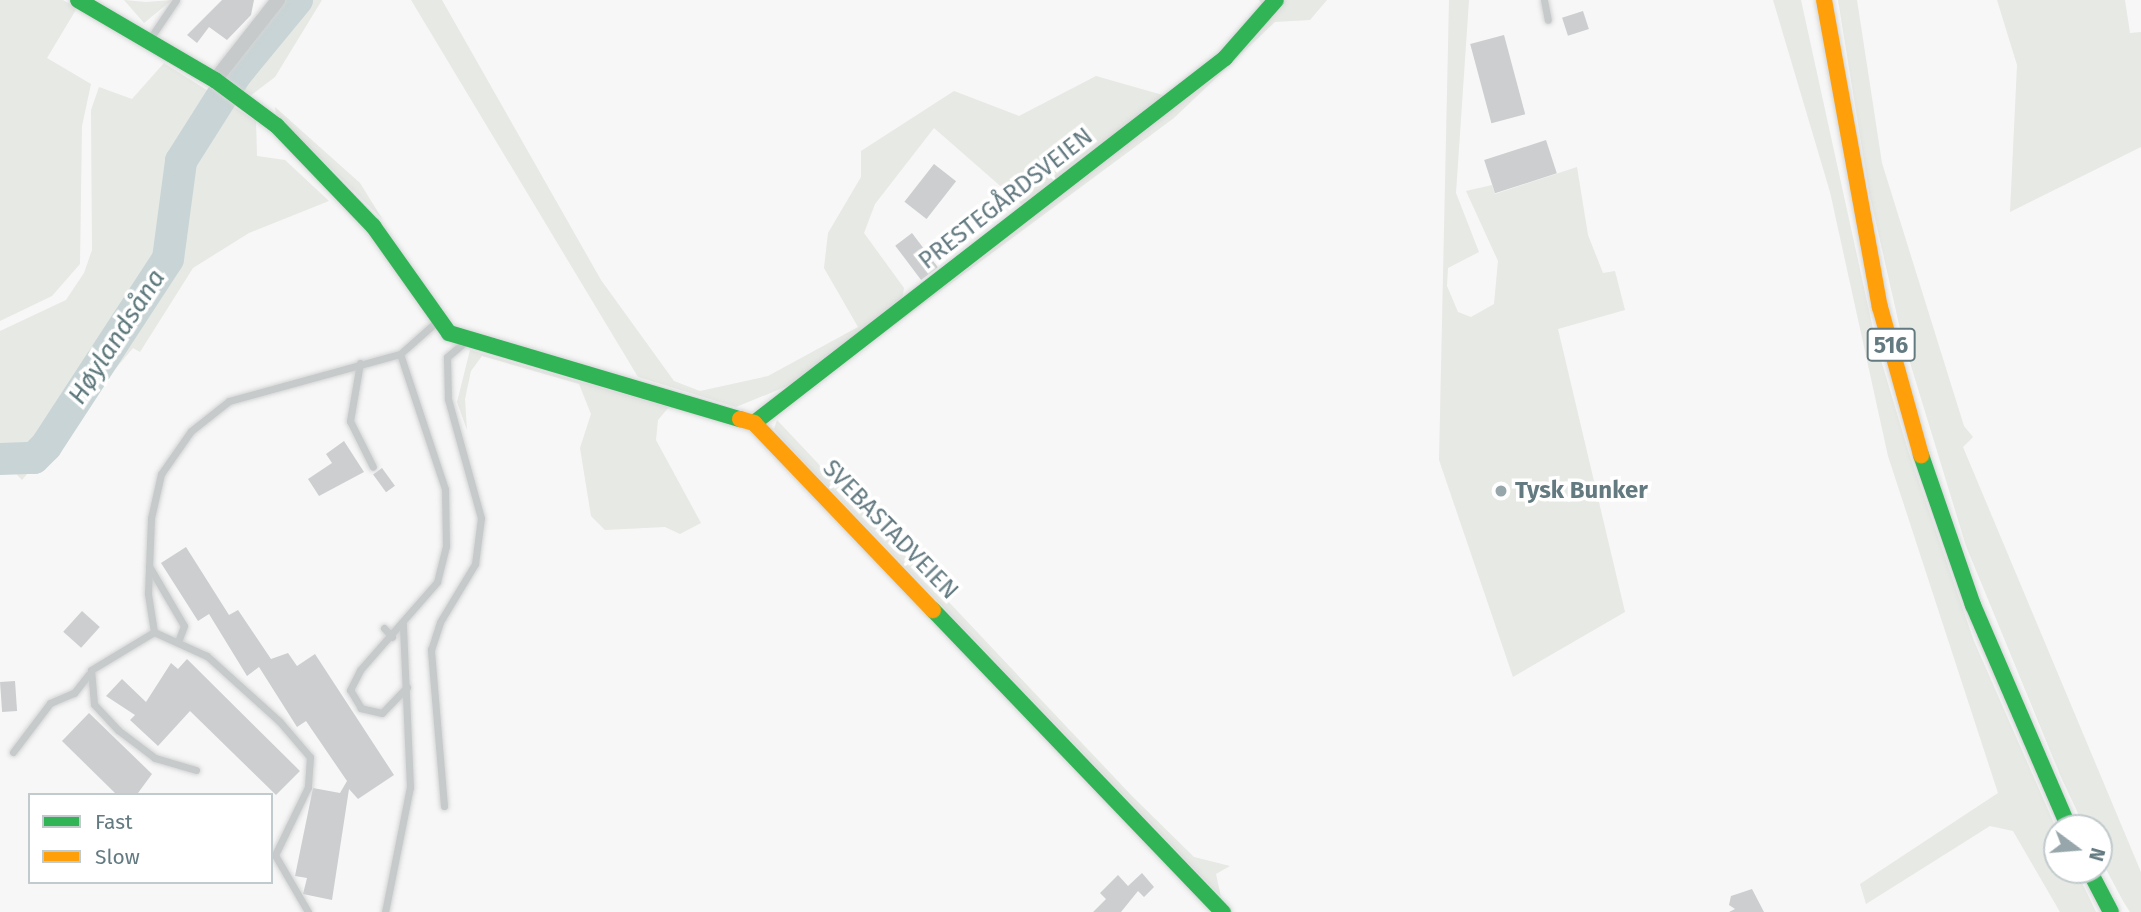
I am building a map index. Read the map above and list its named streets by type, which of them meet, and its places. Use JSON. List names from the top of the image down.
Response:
{
  "streets": {
    "street": ["PRESTEGÅRDSVEIEN", "516", "SVEBASTADVEIEN"]
  },
  "crossings": [
    ["PRESTEGÅRDSVEIEN", "SVEBASTADVEIEN"]
  ],
  "water": ["Høylandsåna"],
  "places": ["Tysk Bunker"],
  "legend": ["Fast", "Slow"],
  "north": "right"
}
